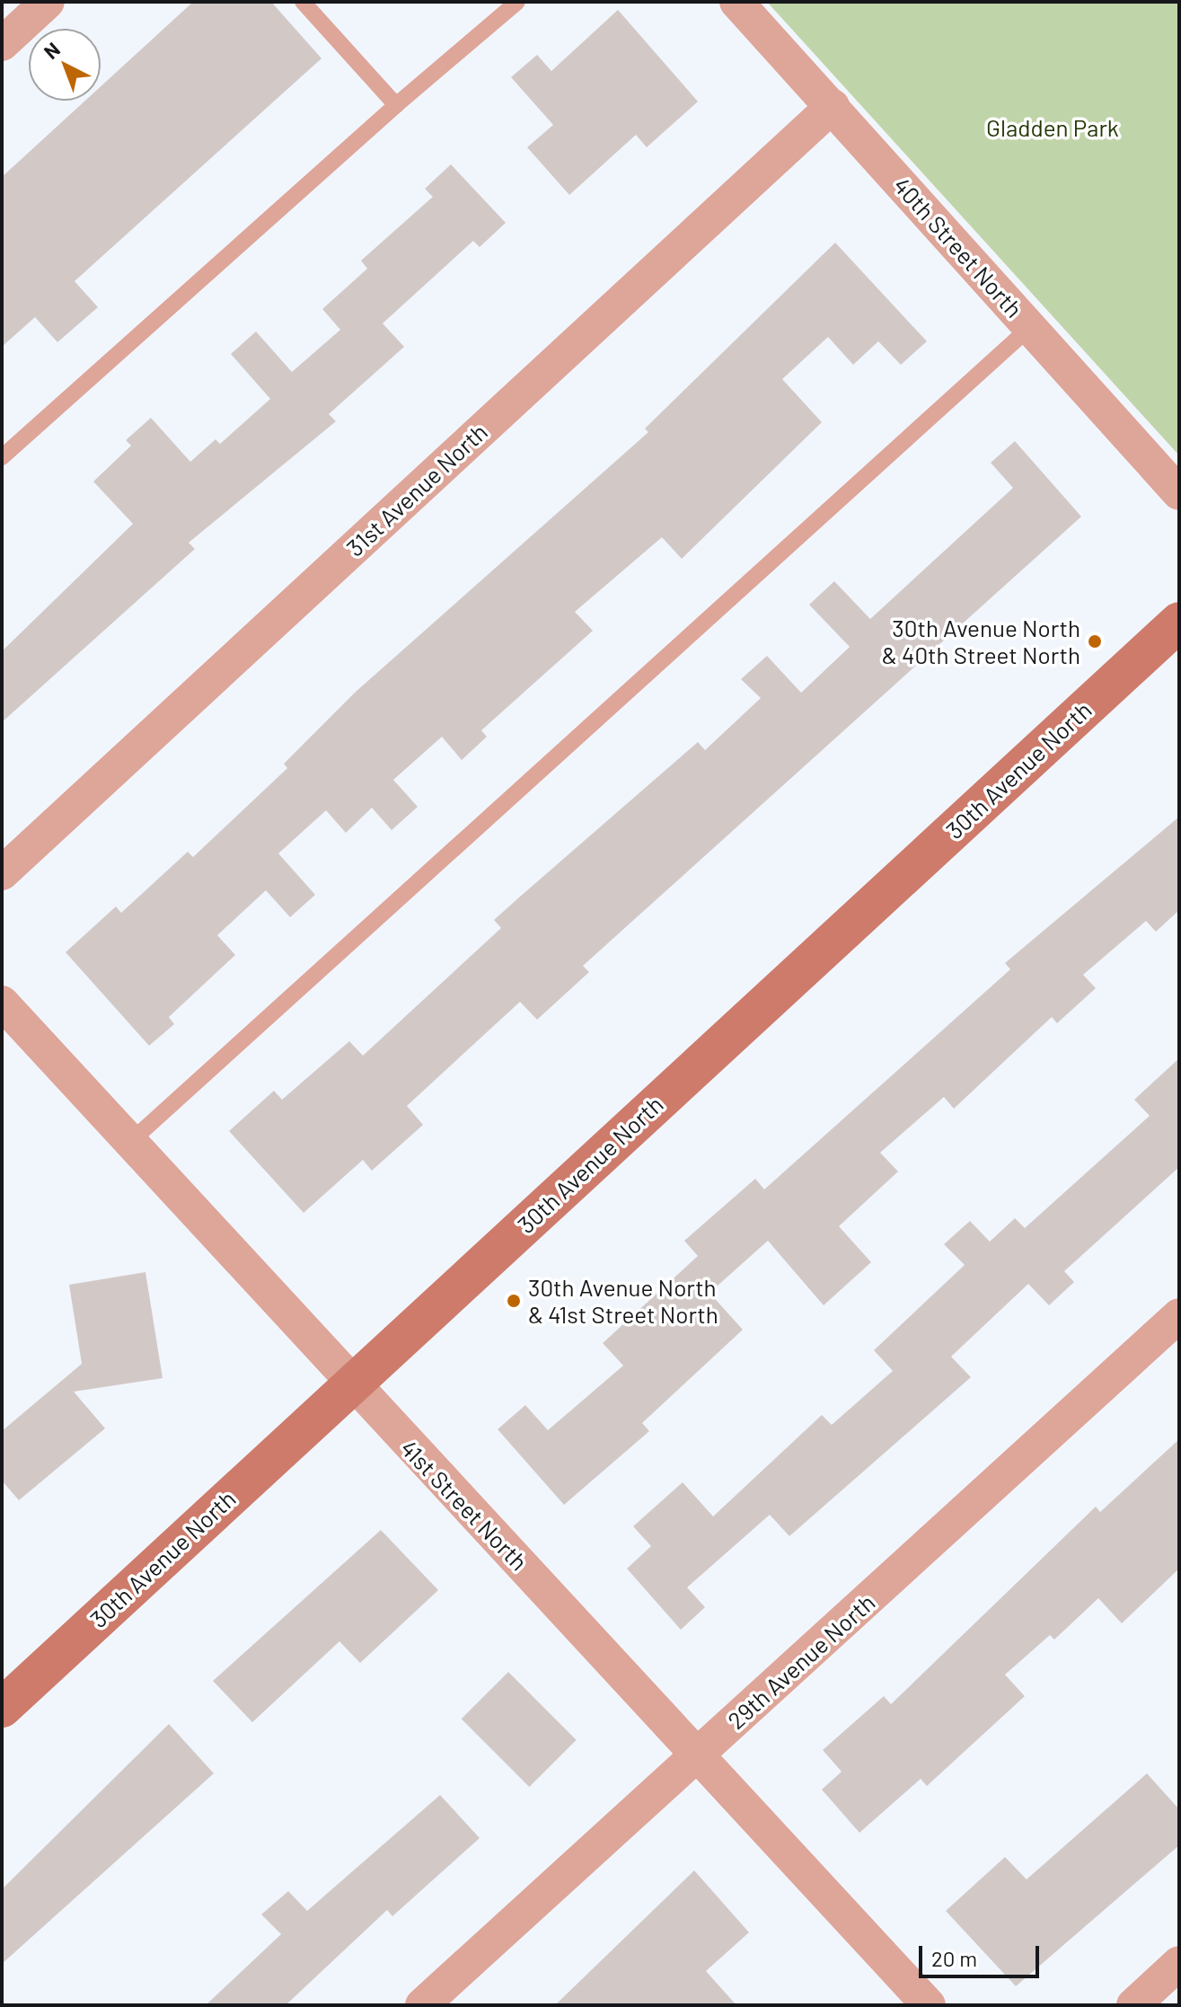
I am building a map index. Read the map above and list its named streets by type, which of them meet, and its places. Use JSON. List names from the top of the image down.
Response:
{
  "streets": {
    "street": [
      "40th Street North",
      "31st Avenue North",
      "30th Avenue North",
      "41st Street North",
      "29th Avenue North"
    ]
  },
  "crossings": [
    ["40th Street North", "31st Avenue North"],
    ["30th Avenue North", "41st Street North"],
    ["41st Street North", "29th Avenue North"]
  ],
  "parks": ["Gladden Park"],
  "places": ["30th Avenue North & 40th Street North", "30th Avenue North & 41st Street North"],
  "scale_bar": "20 m",
  "north": "top left"
}
